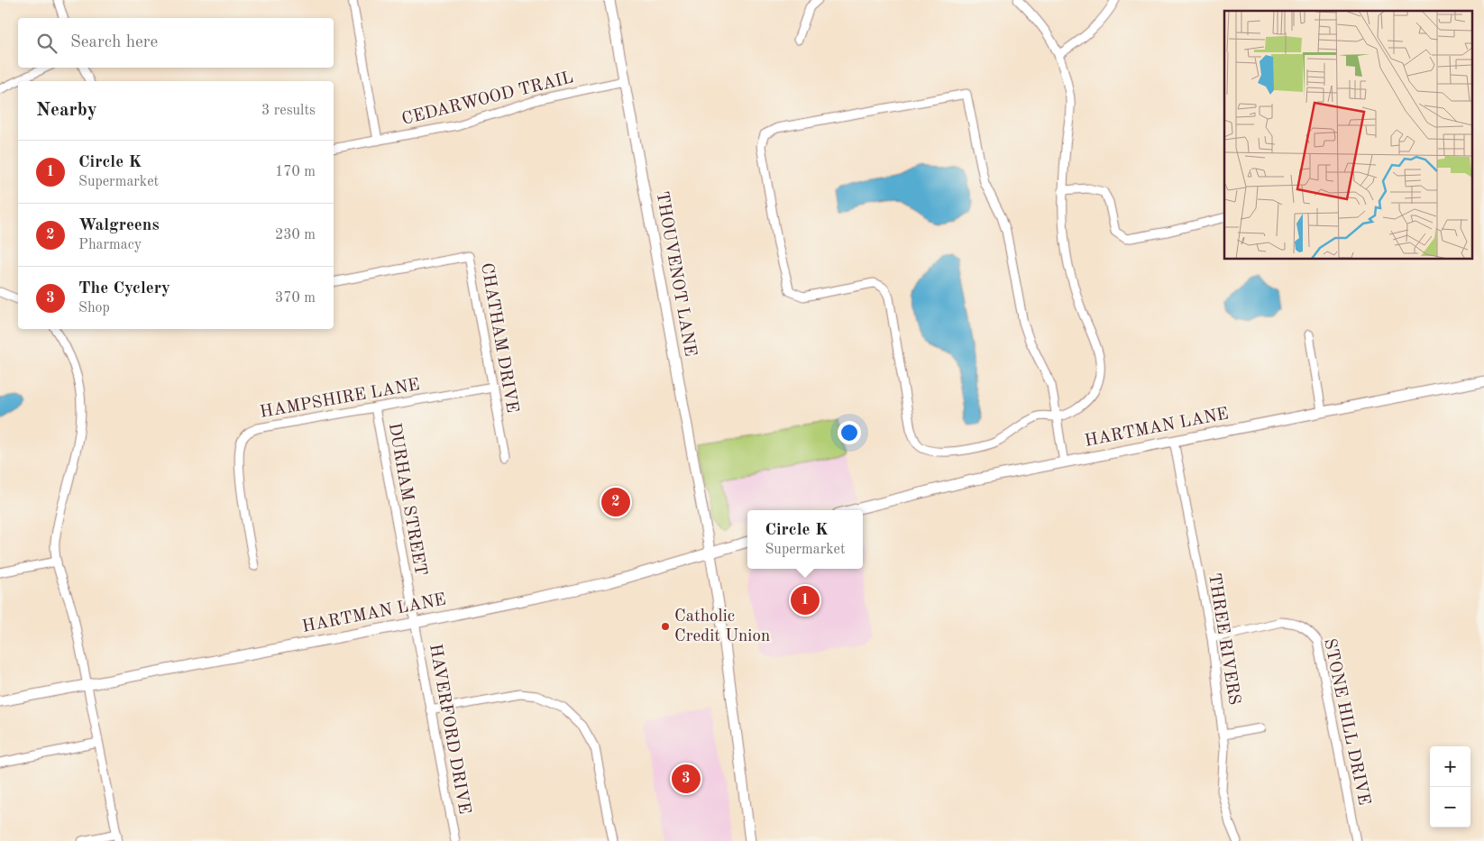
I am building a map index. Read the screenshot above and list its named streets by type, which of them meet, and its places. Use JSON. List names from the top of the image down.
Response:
{
  "streets": {
    "street": [
      "CEDARWOOD TRAIL",
      "THOUVENOT LANE",
      "CHATHAM DRIVE",
      "HAMPSHIRE LANE",
      "HARTMAN LANE",
      "DURHAM STREET",
      "THREE RIVERS",
      "STONE HILL DRIVE",
      "HAVERFORD DRIVE"
    ]
  },
  "crossings": [
    ["CEDARWOOD TRAIL", "THOUVENOT LANE"],
    ["THOUVENOT LANE", "HARTMAN LANE"],
    ["CHATHAM DRIVE", "HAMPSHIRE LANE"],
    ["HAMPSHIRE LANE", "DURHAM STREET"],
    ["HARTMAN LANE", "DURHAM STREET"],
    ["HARTMAN LANE", "THREE RIVERS"],
    ["HARTMAN LANE", "HAVERFORD DRIVE"],
    ["DURHAM STREET", "HAVERFORD DRIVE"],
    ["THREE RIVERS", "STONE HILL DRIVE"]
  ],
  "places": ["Catholic Credit Union"],
  "page": {
    "search": "Search here",
    "heading": ["Nearby", "3 results"],
    "list": [
      {
        "mark": "1",
        "name": "Circle K",
        "note": "Supermarket",
        "value": "170 m"
      },
      {
        "mark": "2",
        "name": "Walgreens",
        "note": "Pharmacy",
        "value": "230 m"
      },
      {
        "mark": "3",
        "name": "The Cyclery",
        "note": "Shop",
        "value": "370 m"
      }
    ],
    "pins": ["2", "1", "3"],
    "popup": ["Circle K", "Supermarket"],
    "map_buttons": ["+", "−"]
  }
}
